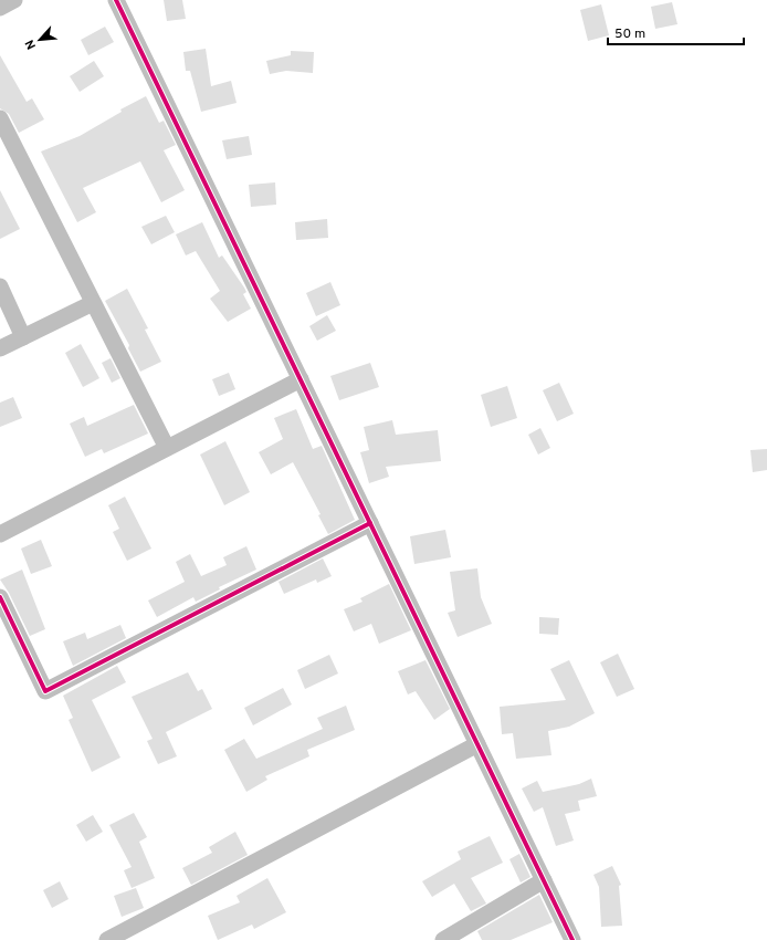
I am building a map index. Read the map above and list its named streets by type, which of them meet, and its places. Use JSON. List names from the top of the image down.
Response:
{
  "scale_bar": "50 m",
  "north": "bottom left"
}
